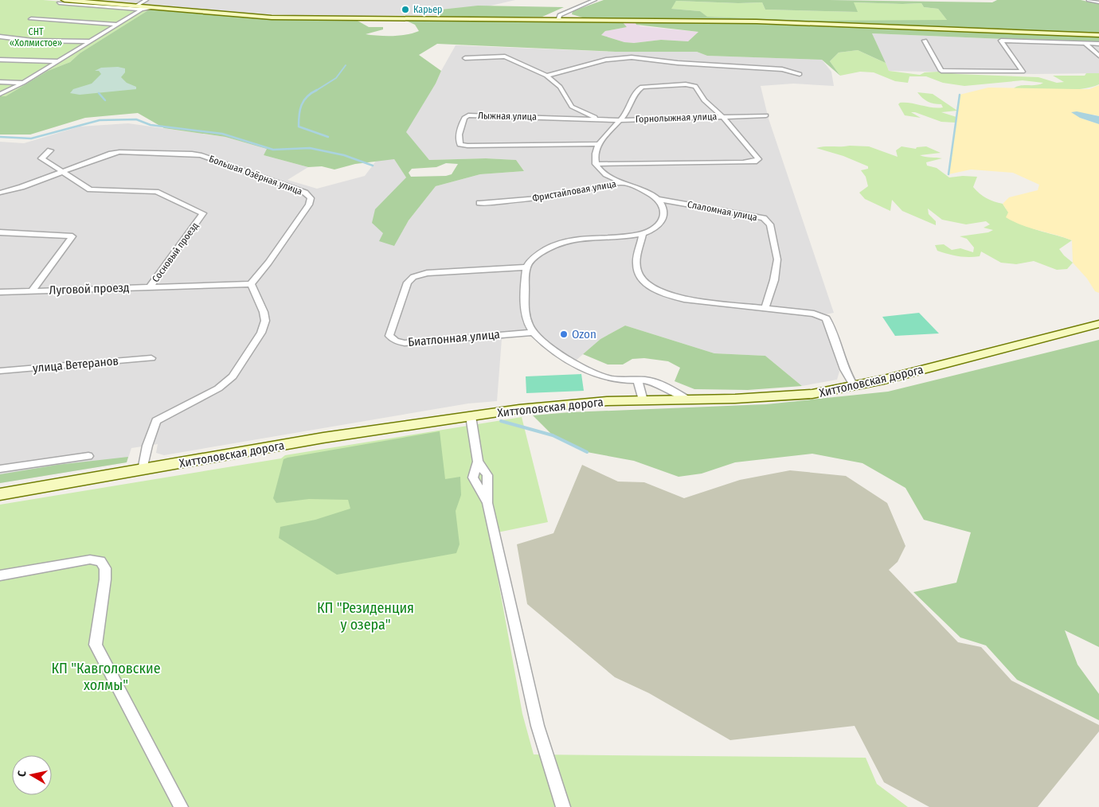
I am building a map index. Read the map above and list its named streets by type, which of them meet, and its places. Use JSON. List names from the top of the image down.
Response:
{
  "streets": {
    "main road": ["Хиттоловская дорога"],
    "street": [
      "Лыжная улица",
      "Горнолыжная улица",
      "Большая Озёрная улица",
      "Фристайловая улица",
      "Слаломная улица",
      "Сосновый проезд",
      "Луговой проезд",
      "Биатлонная улица",
      "улица Ветеранов"
    ]
  },
  "crossings": [
    ["Лыжная улица", "Горнолыжная улица"],
    ["Горнолыжная улица", "Слаломная улица"],
    ["Большая Озёрная улица", "Сосновый проезд"],
    ["Большая Озёрная улица", "Луговой проезд"],
    ["Фристайловая улица", "Слаломная улица"],
    ["Сосновый проезд", "Луговой проезд"]
  ],
  "parks": ["СНТ «Холмистое»", "КП \"Резиденция у озера\"", "КП \"Кавголовские холмы\""],
  "places": ["Карьер", "Ozon"],
  "north": "left"
}
